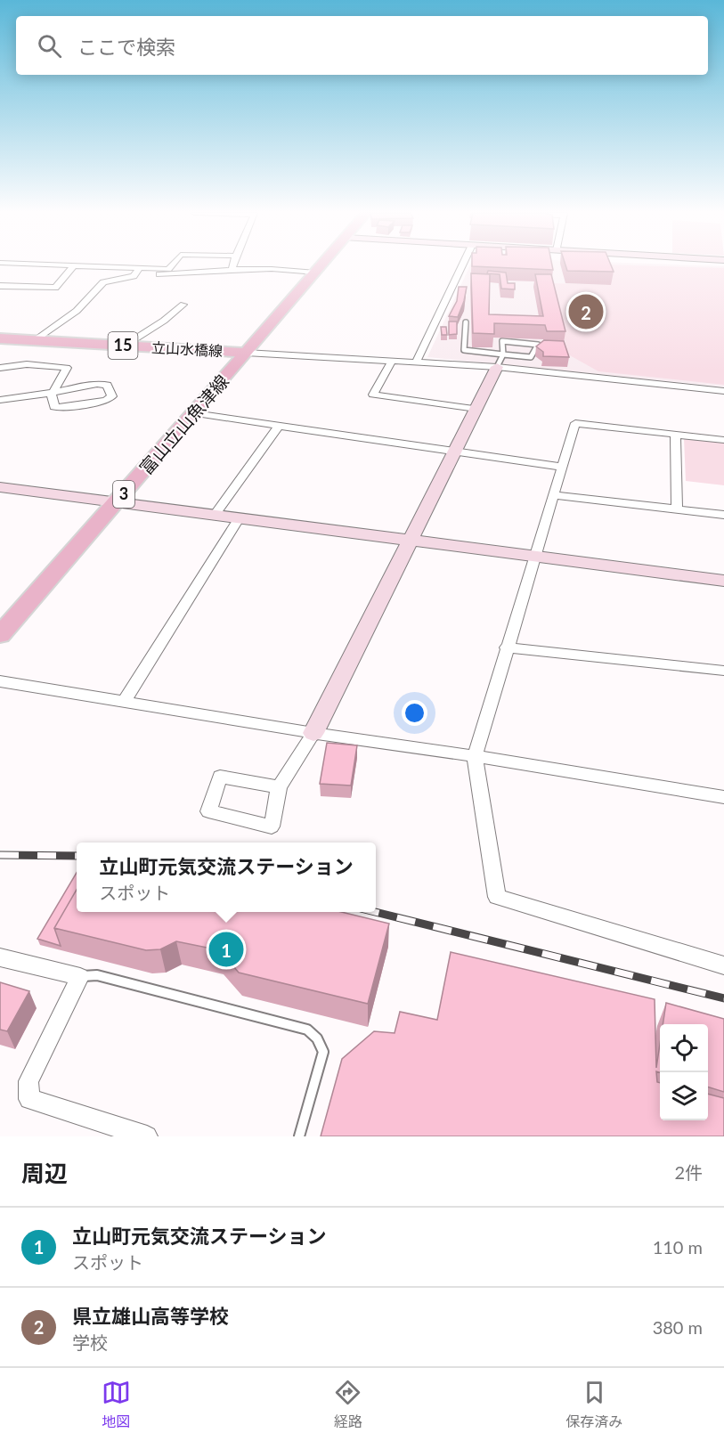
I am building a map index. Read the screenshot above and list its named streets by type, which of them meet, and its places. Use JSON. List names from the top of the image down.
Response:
{
  "streets": {
    "main road": [
      "15",
      "立山水橋線",
      "富山立山魚津線",
      "3"
    ]
  },
  "crossings": [
    ["立山水橋線", "富山立山魚津線"]
  ],
  "page": {
    "search": "ここで検索",
    "pins": ["2", "1"],
    "popup": ["立山町元気交流ステーション", "スポット"],
    "heading": ["周辺", "2件"],
    "list": [
      {
        "mark": "1",
        "name": "立山町元気交流ステーション",
        "note": "スポット",
        "value": "110 m"
      },
      {
        "mark": "2",
        "name": "県立雄山高等学校",
        "note": "学校",
        "value": "380 m"
      }
    ],
    "nav": ["地図", "経路", "保存済み"]
  }
}
